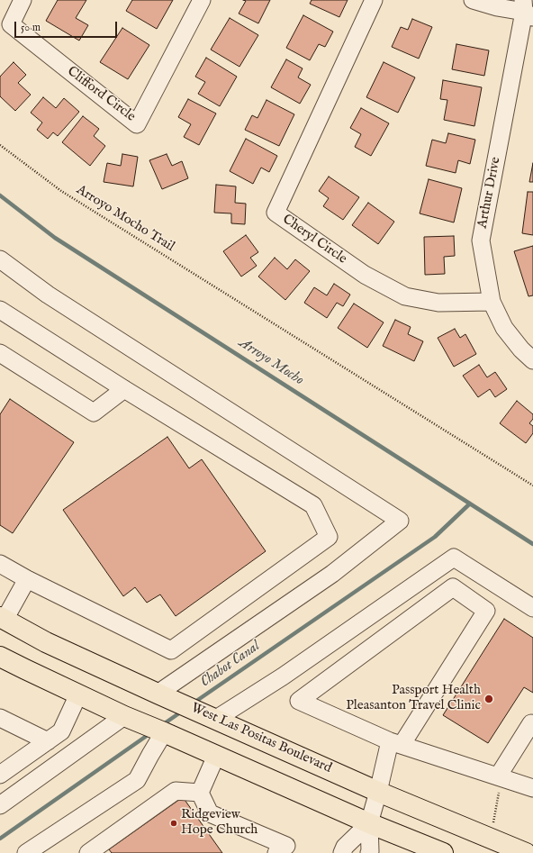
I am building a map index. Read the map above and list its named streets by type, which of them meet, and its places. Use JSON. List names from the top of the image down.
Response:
{
  "streets": {
    "main road": ["West Las Positas Boulevard"],
    "street": ["Clifford Circle", "Arthur Drive", "Cheryl Circle"],
    "path": ["Arroyo Mocho Trail"]
  },
  "crossings": [
    ["Arthur Drive", "Cheryl Circle"]
  ],
  "water": ["Arroyo Mocho", "Chabot Canal"],
  "places": ["Passport Health Pleasanton Travel Clinic", "Ridgeview Hope Church"],
  "scale_bar": "50 m"
}
